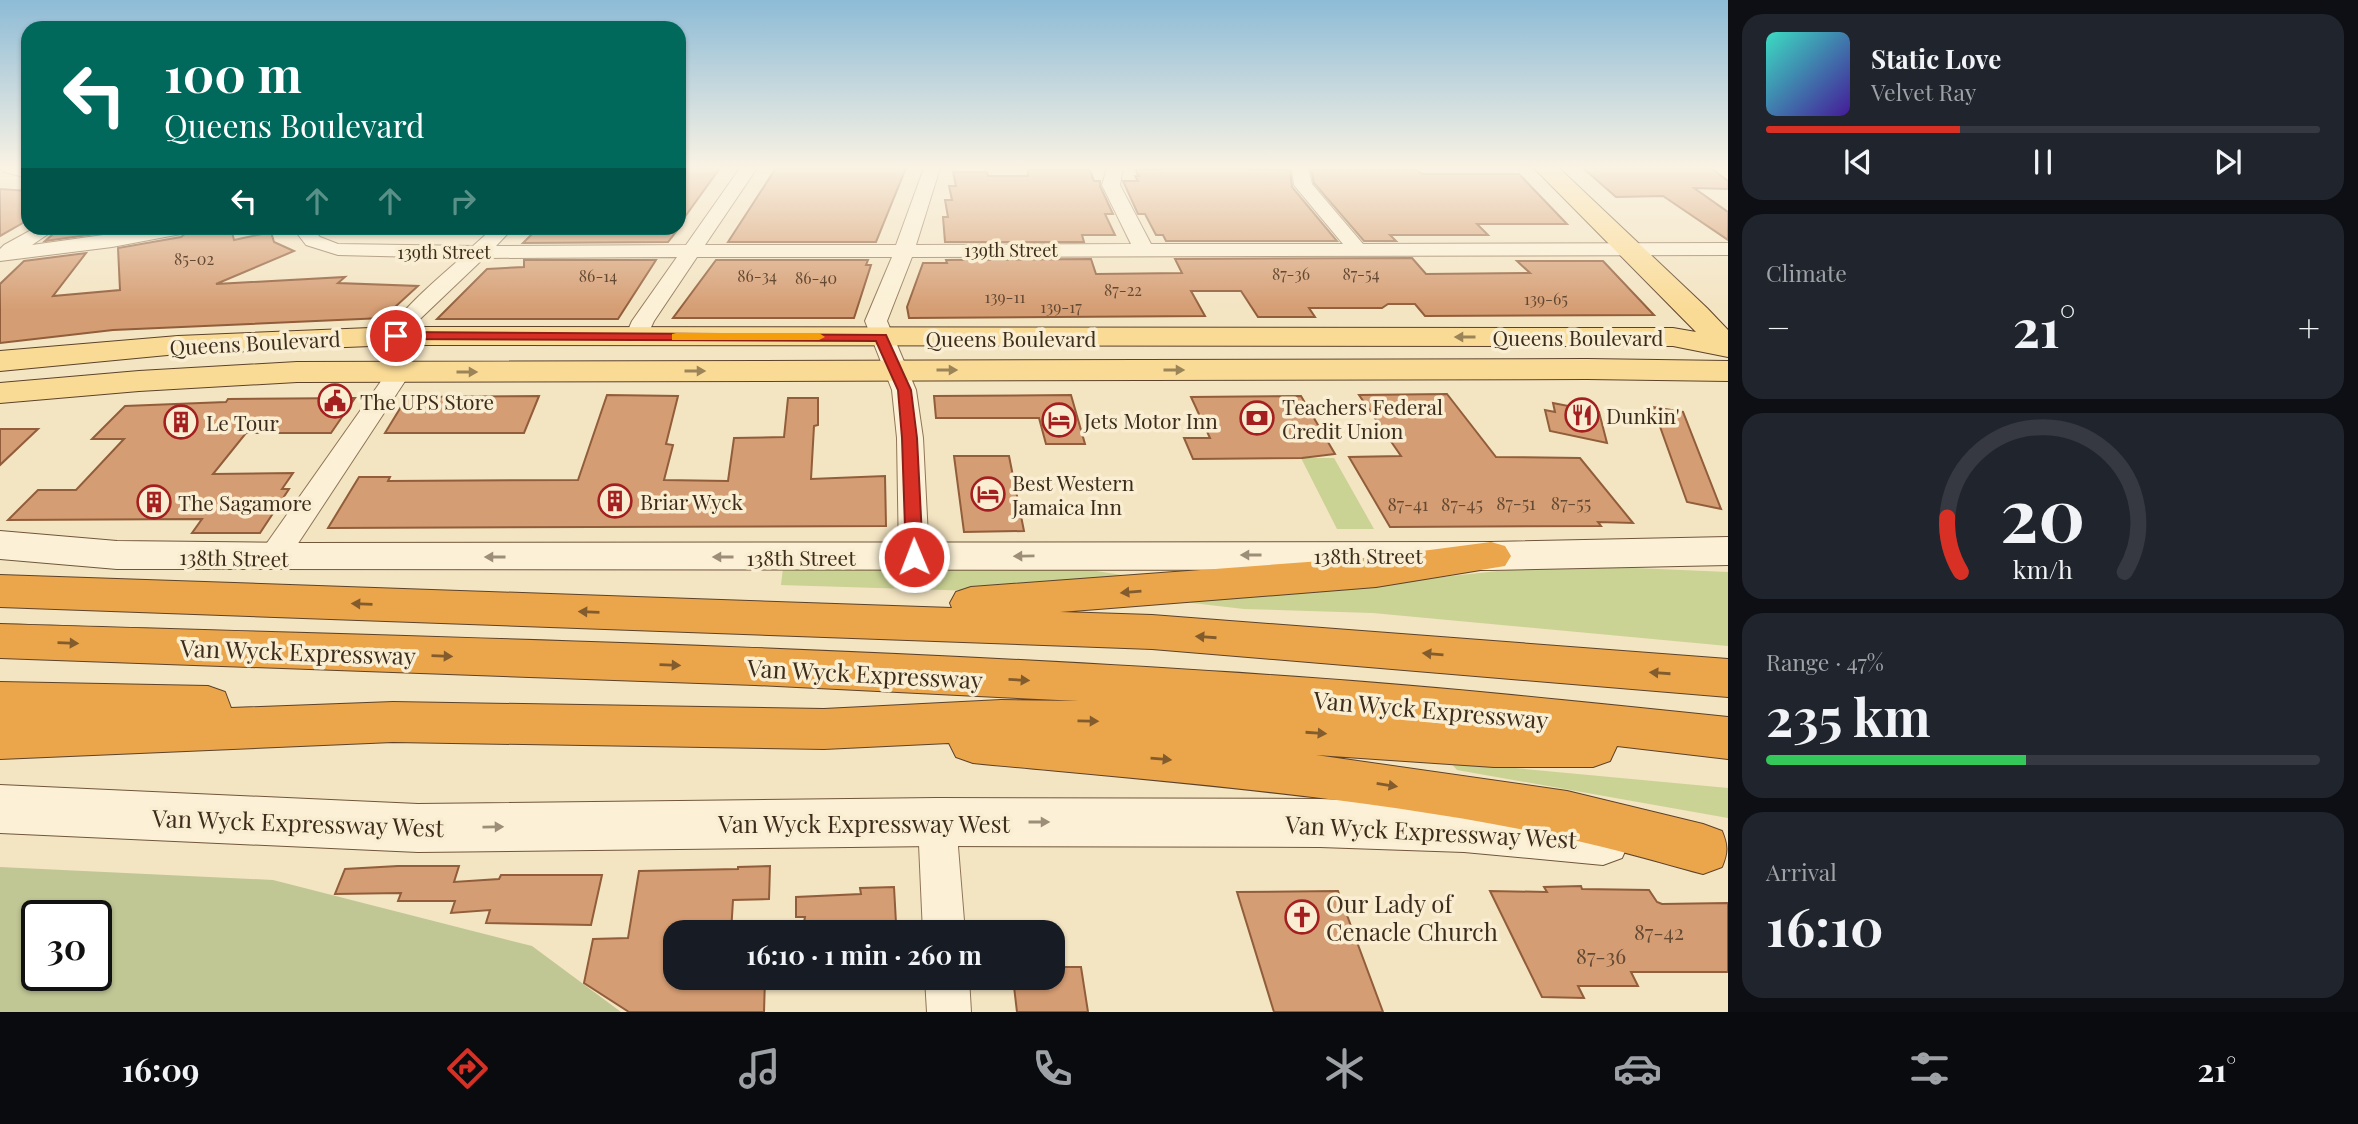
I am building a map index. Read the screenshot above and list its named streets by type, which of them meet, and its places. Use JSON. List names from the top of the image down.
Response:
{
  "streets": {
    "highway": ["Van Wyck Expressway"],
    "main road": ["Queens Boulevard", "138th Street", "Van Wyck Expressway West"],
    "street": ["139th Street"]
  },
  "one_way": ["138th Street", "Van Wyck Expressway West"],
  "places": {
    "public building": ["The UPS Store"],
    "restaurant": ["Dunkin'"],
    "bank": ["Teachers Federal Credit Union"],
    "hotel": ["Jets Motor Inn", "Best Western Jamaica Inn"],
    "building": ["Le Tour", "Briar Wyck", "The Sagamore"],
    "church": ["Our Lady of Cenacle Church"]
  },
  "house_numbers": [
    "85-02",
    "87-36",
    "87-54",
    "86-14",
    "86-34",
    "86-40",
    "87-22",
    "139-11",
    "139-65",
    "139-17",
    "87-51",
    "87-55",
    "87-41",
    "87-45",
    "87-42",
    "87-36"
  ],
  "page": {
    "turn": ["100 m", "Queens Boulevard"],
    "song": ["Static Love", "Velvet Ray"],
    "tile": [
      "Climate",
      ["Range · 47%", "235 km"],
      ["Arrival", "16:10"]
    ],
    "heat": ["−", "21°", "+"],
    "limit": "30",
    "trip": "16:10 · 1 min · 260 m",
    "tabs": ["16:09", "21°"],
    "gauge": ["20", "km/h"]
  }
}
